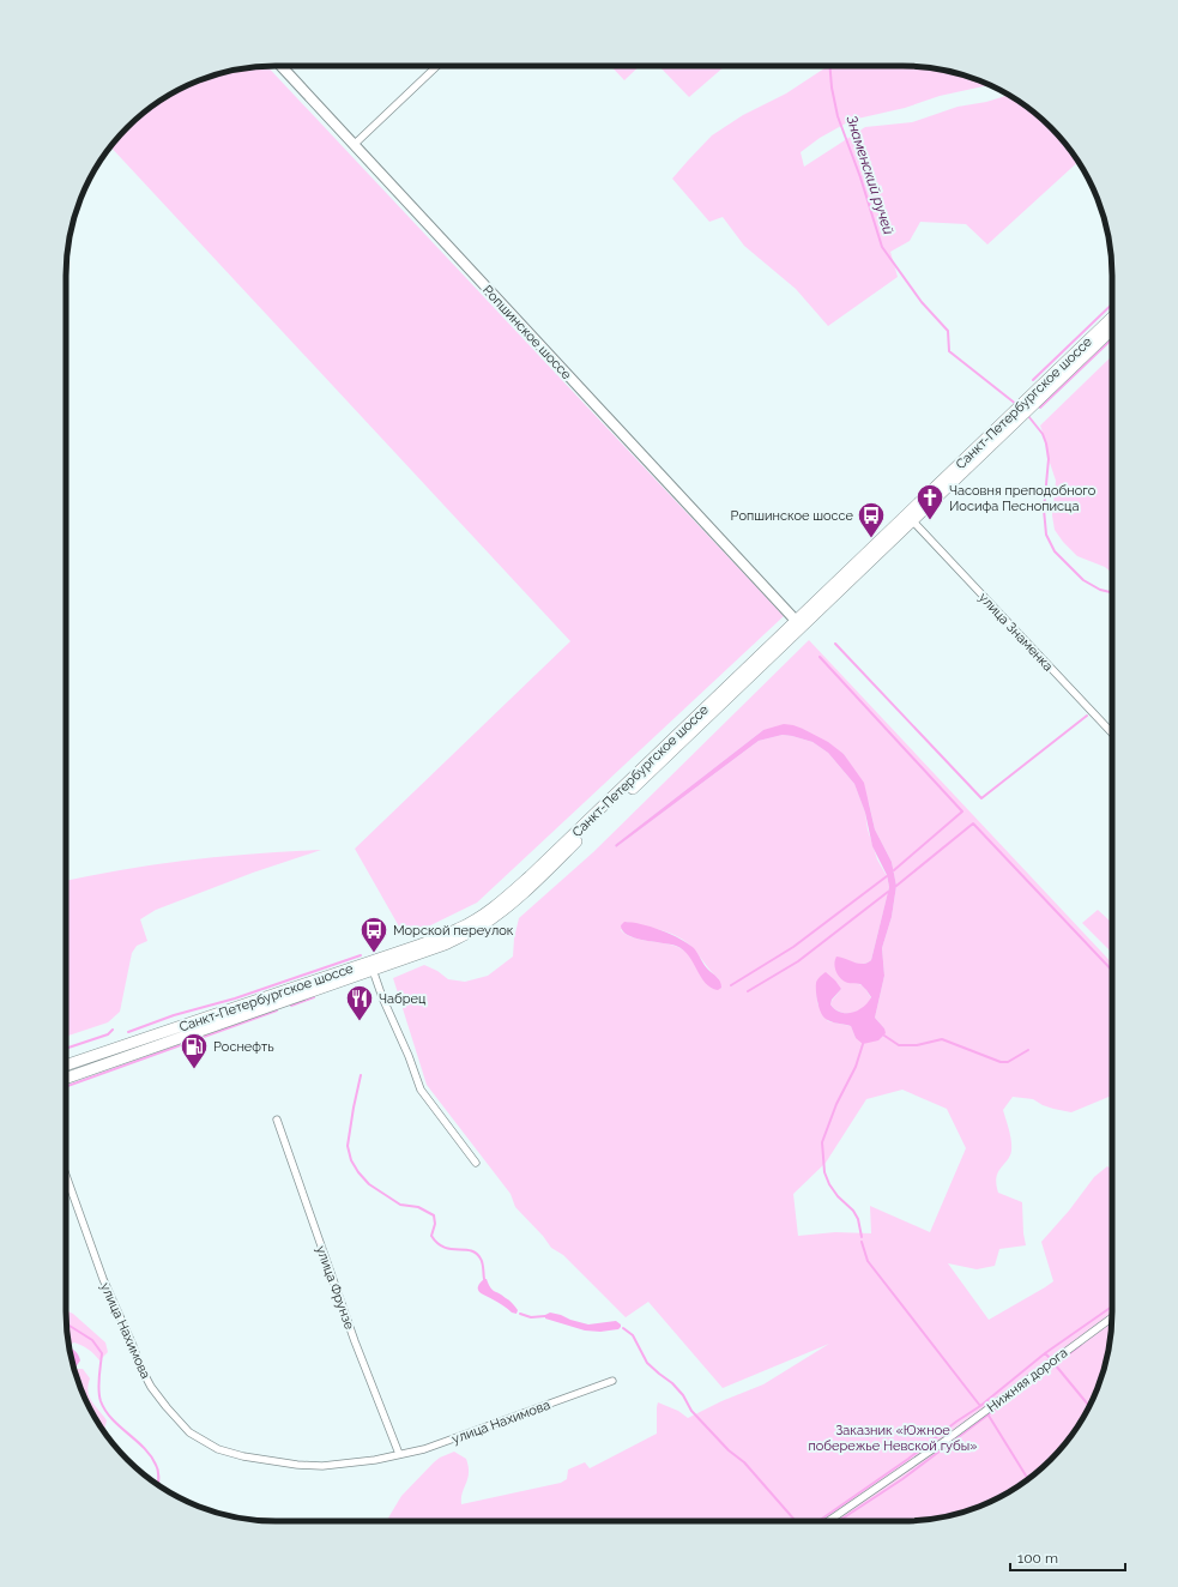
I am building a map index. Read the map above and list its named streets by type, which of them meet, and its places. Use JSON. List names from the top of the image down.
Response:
{
  "streets": {
    "main road": ["Ропшинское шоссе", "Санкт-Петербургское шоссе"],
    "street": [
      "улица Знаменка",
      "улица Фрунзе",
      "улица Нахимова",
      "Нижняя дорога"
    ]
  },
  "crossings": [
    ["Ропшинское шоссе", "Санкт-Петербургское шоссе"],
    ["Санкт-Петербургское шоссе", "улица Знаменка"],
    ["улица Фрунзе", "улица Нахимова"]
  ],
  "water": ["Знаменский ручей"],
  "parks": ["Заказник «Южное побережье Невской губы»"],
  "places": {
    "church": ["Часовня преподобного Иосифа Песнописца"],
    "bus stop": ["Ропшинское шоссе", "Морской переулок"],
    "restaurant": ["Чабрец"],
    "fuel station": ["Роснефть"]
  },
  "scale_bar": "100 m"
}
